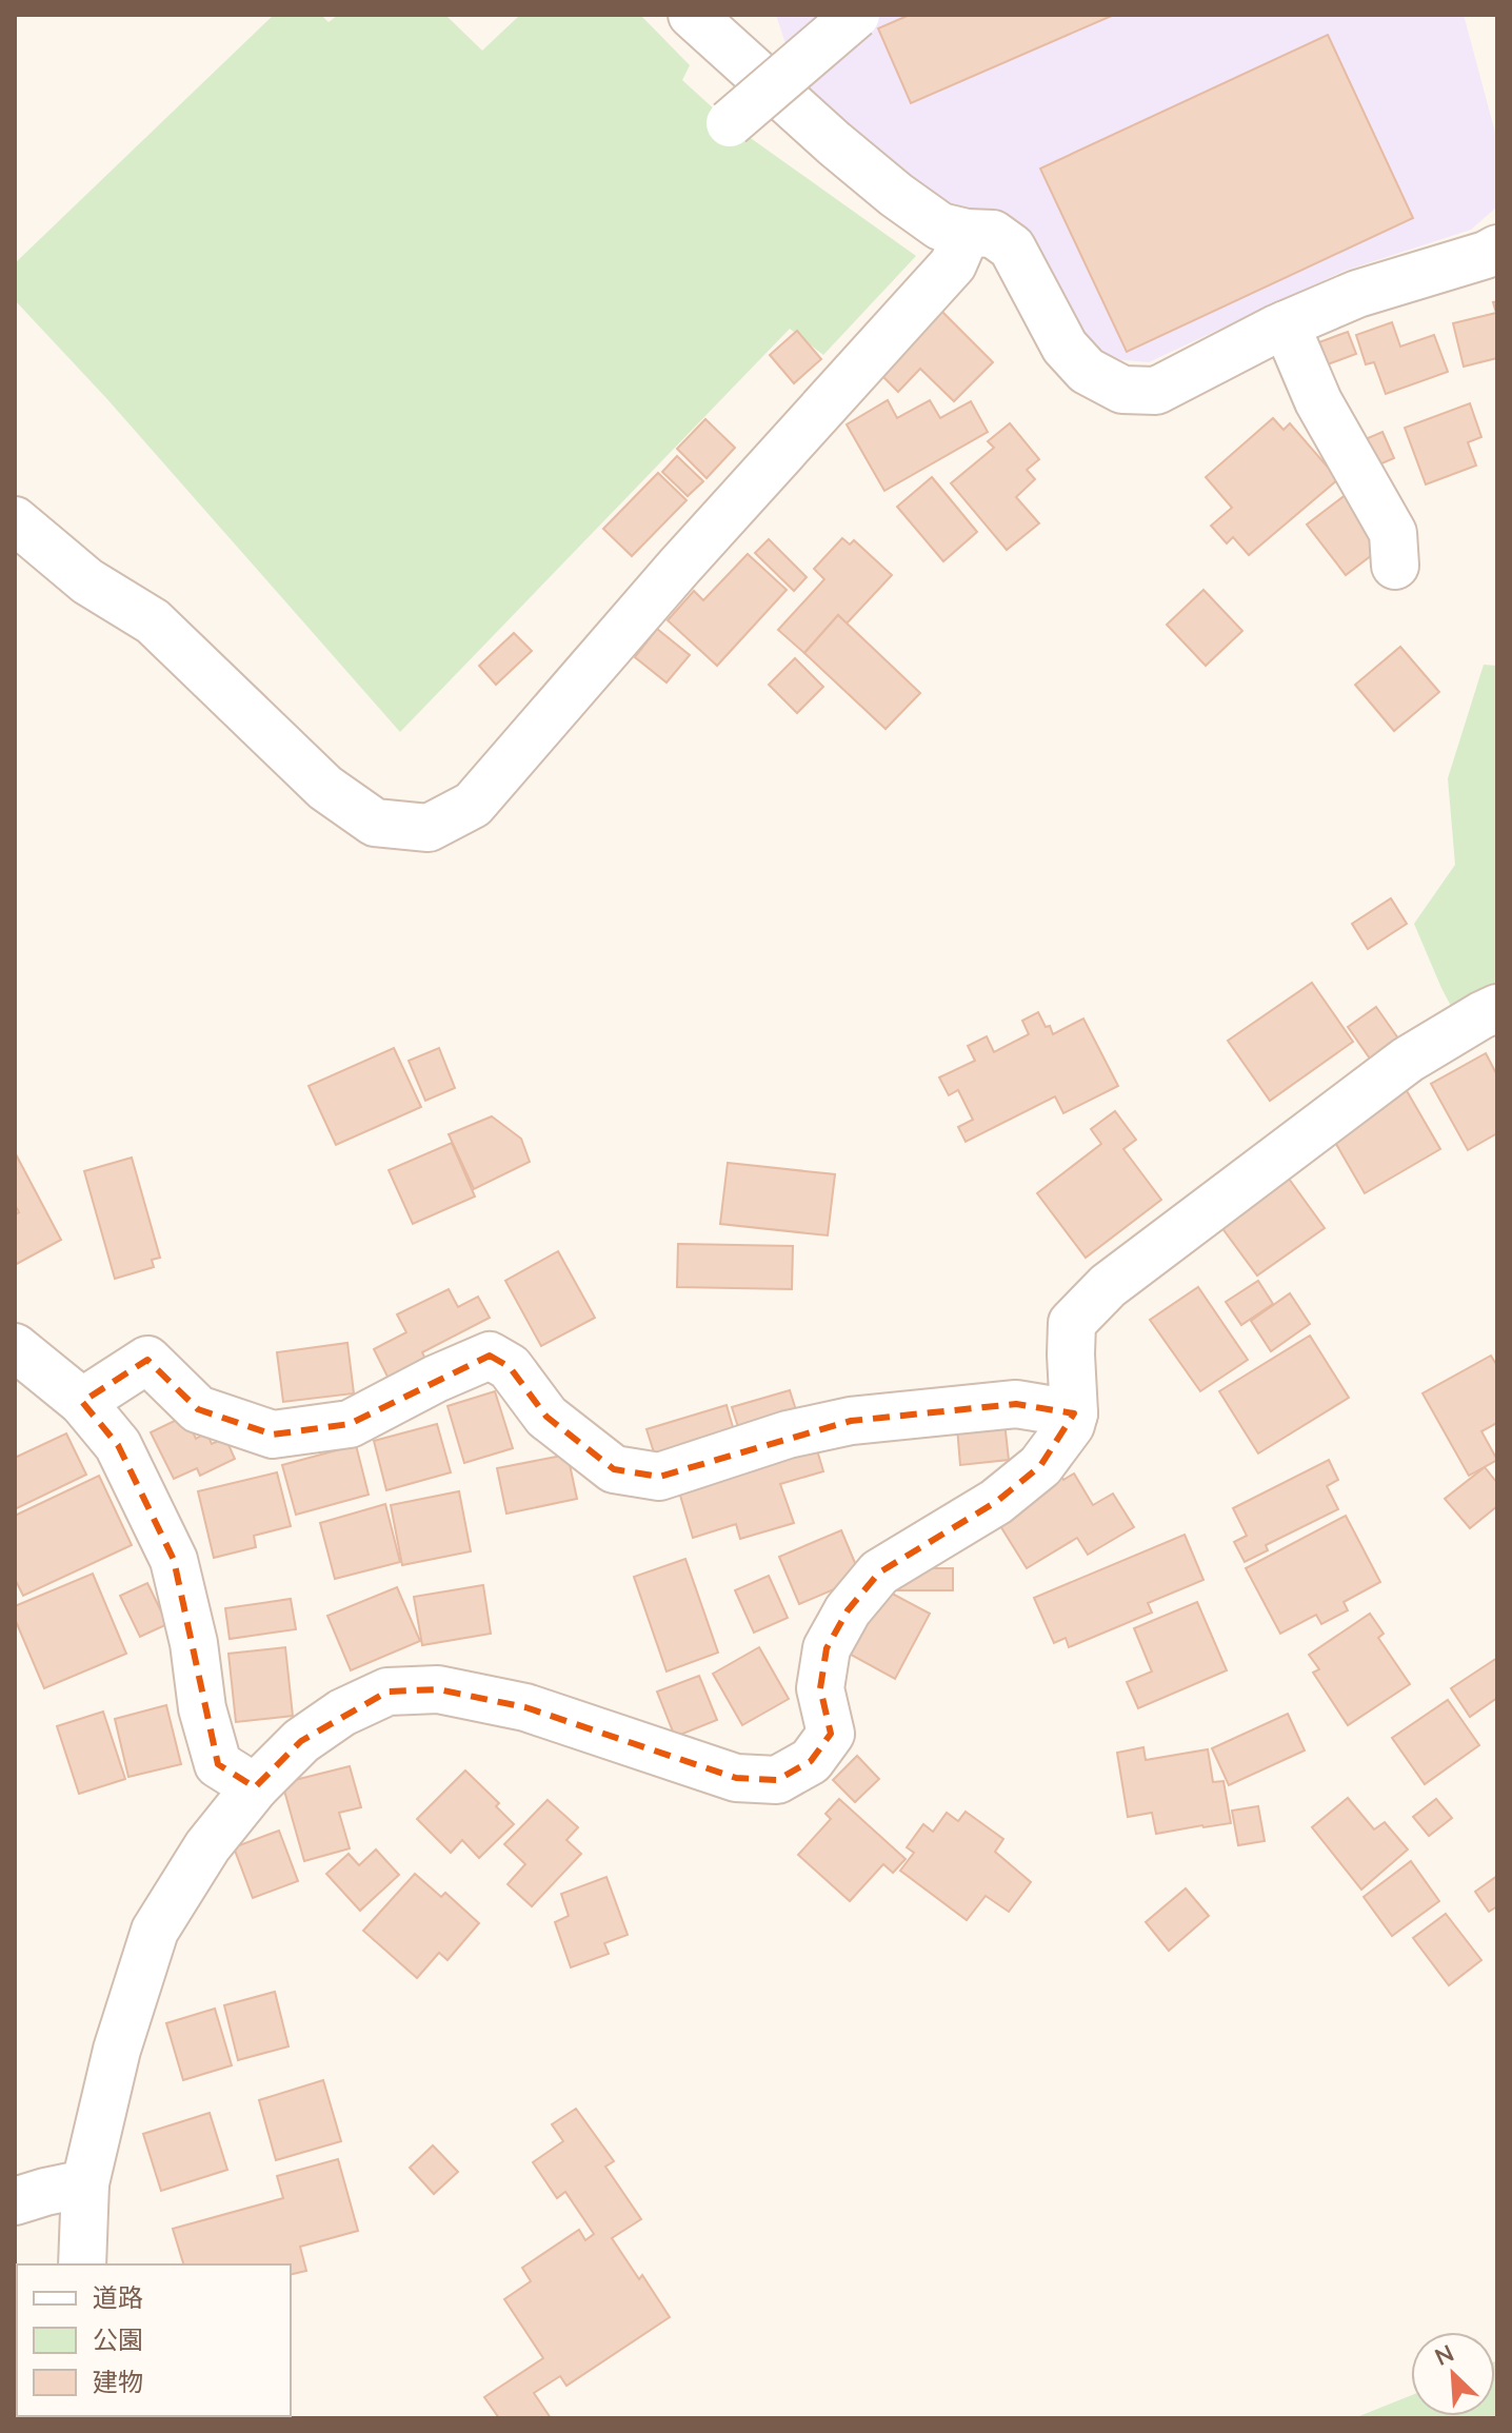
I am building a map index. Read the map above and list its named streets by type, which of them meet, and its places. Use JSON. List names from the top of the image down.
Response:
{
  "legend": ["道路", "公園", "建物"],
  "north": "top left"
}
